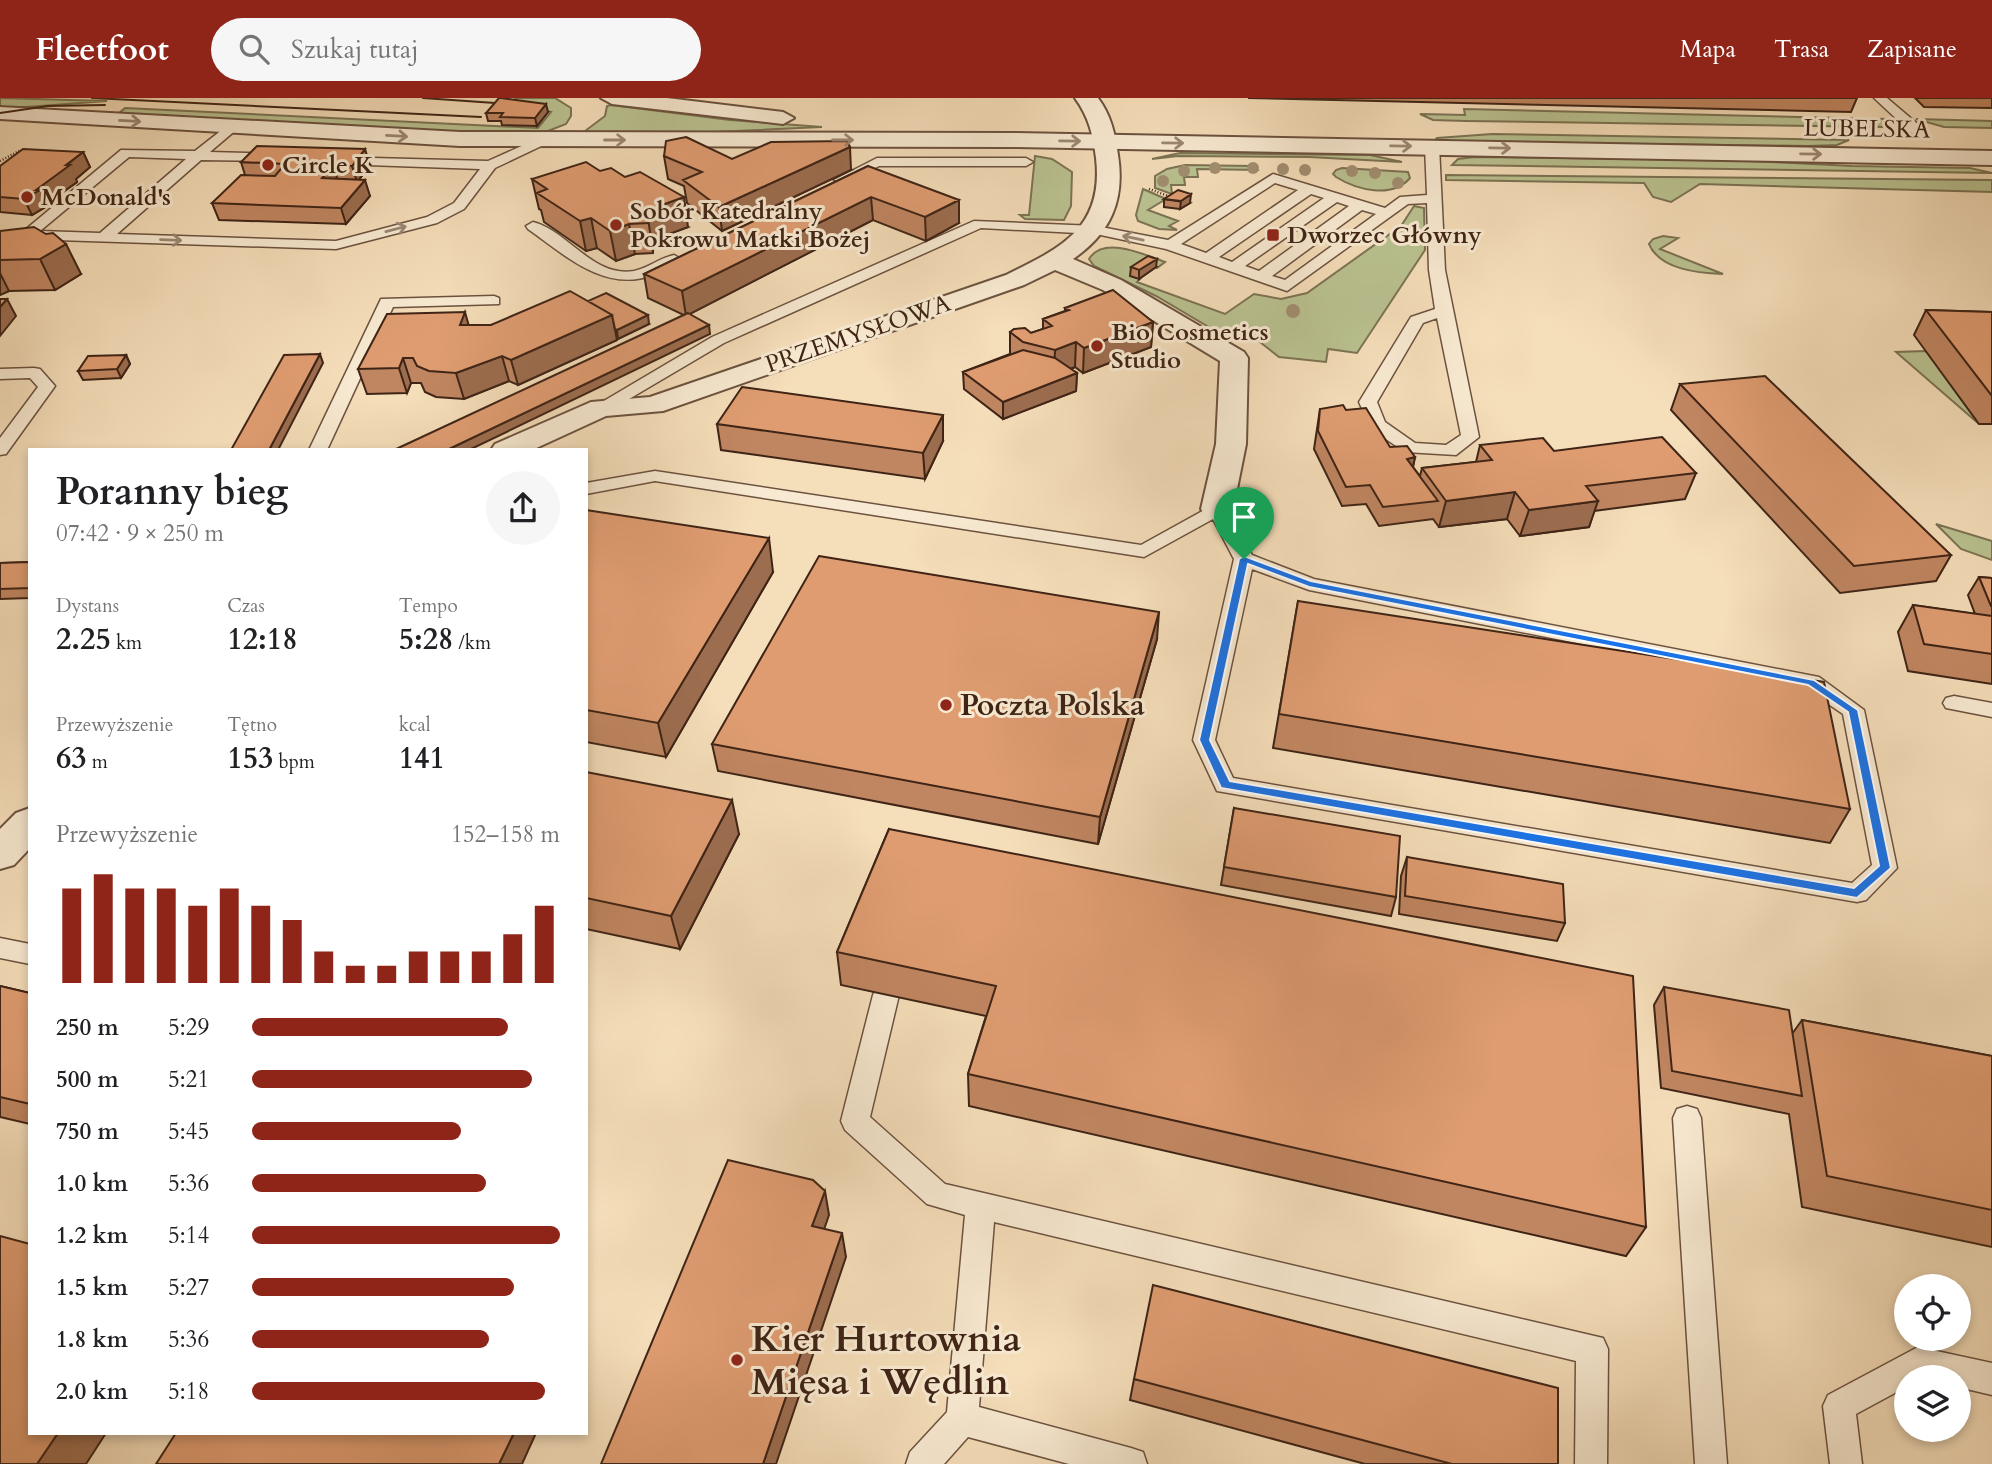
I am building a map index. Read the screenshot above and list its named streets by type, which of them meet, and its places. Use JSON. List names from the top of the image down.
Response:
{
  "streets": {
    "street": ["LUBELSKA", "PRZEMYSŁOWA"]
  },
  "places": {
    "other": [
      "Circle K",
      "McDonald's",
      "Sobór Katedralny Pokrowu Matki Bożej",
      "Bio Cosmetics Studio",
      "Poczta Polska",
      "Kier Hurtownia Mięsa i Wędlin"
    ],
    "transit": ["Dworzec Główny"]
  },
  "page": {
    "header": "Fleetfoot",
    "search": "Szukaj tutaj",
    "nav": ["Mapa", "Trasa", "Zapisane"],
    "heading": ["Poranny bieg", "07:42 · 9 × 250 m"],
    "stats": [
      ["Dystans", "2.25 km"],
      ["Czas", "12:18"],
      ["Tempo", "5:28 /km"],
      ["Przewyższenie", "63 m"],
      ["Tętno", "153 bpm"],
      ["kcal", "141"]
    ],
    "chart": ["Przewyższenie", "152–158 m"],
    "list": [
      {
        "name": "250 m",
        "note": "5:29"
      },
      {
        "name": "500 m",
        "note": "5:21"
      },
      {
        "name": "750 m",
        "note": "5:45"
      },
      {
        "name": "1.0 km",
        "note": "5:36"
      },
      {
        "name": "1.2 km",
        "note": "5:14"
      },
      {
        "name": "1.5 km",
        "note": "5:27"
      },
      {
        "name": "1.8 km",
        "note": "5:36"
      },
      {
        "name": "2.0 km",
        "note": "5:18"
      }
    ]
  }
}
